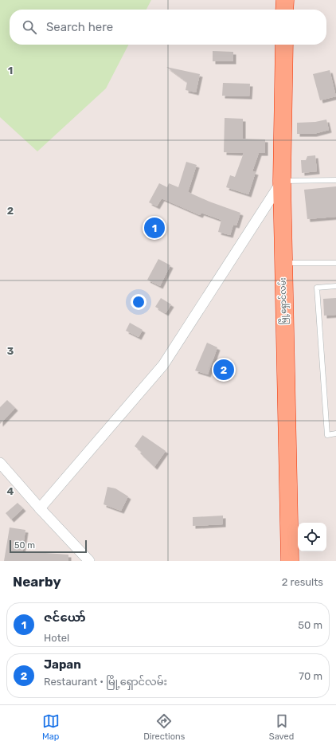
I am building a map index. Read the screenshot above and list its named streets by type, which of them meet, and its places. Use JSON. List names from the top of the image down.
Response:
{
  "streets": {
    "highway": ["မြို့ရှောင်လမ်း"]
  },
  "scale_bar": "50 m",
  "page": {
    "search": "Search here",
    "pins": ["1", "2"],
    "scale": "50 m",
    "heading": ["Nearby", "2 results"],
    "list": [
      {
        "mark": "1",
        "name": "ဇင်ယော်",
        "note": "Hotel",
        "value": "50 m"
      },
      {
        "mark": "2",
        "name": "Japan",
        "note": "Restaurant · မြို့ရှောင်လမ်း",
        "value": "70 m"
      }
    ],
    "nav": ["Map", "Directions", "Saved"]
  },
  "grid": {
    "rows": [
      "1",
      "2",
      "3",
      "4"
    ]
  }
}
